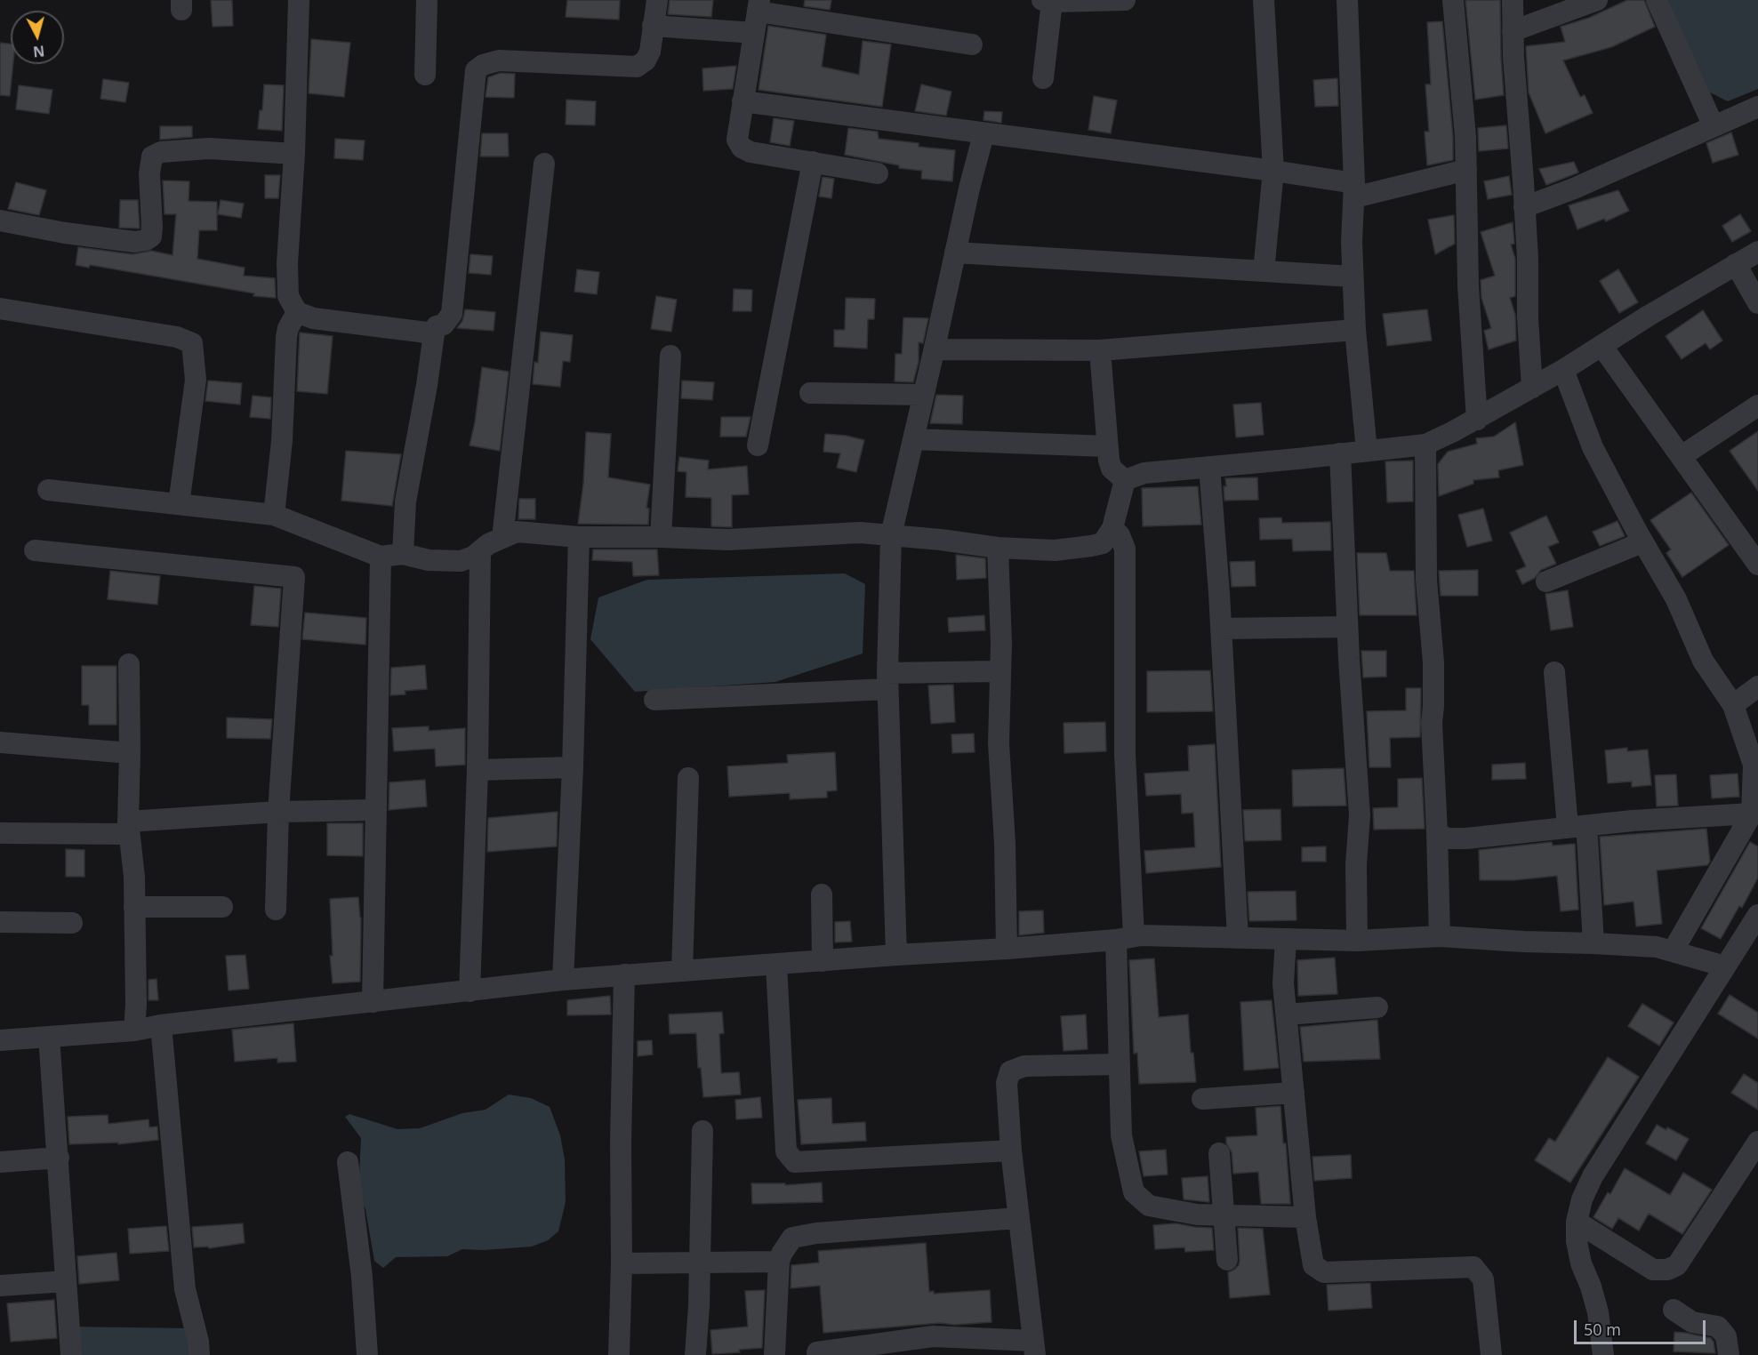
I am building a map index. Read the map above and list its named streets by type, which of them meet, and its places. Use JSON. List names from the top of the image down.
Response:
{
  "scale_bar": "50 m",
  "north": "bottom"
}
